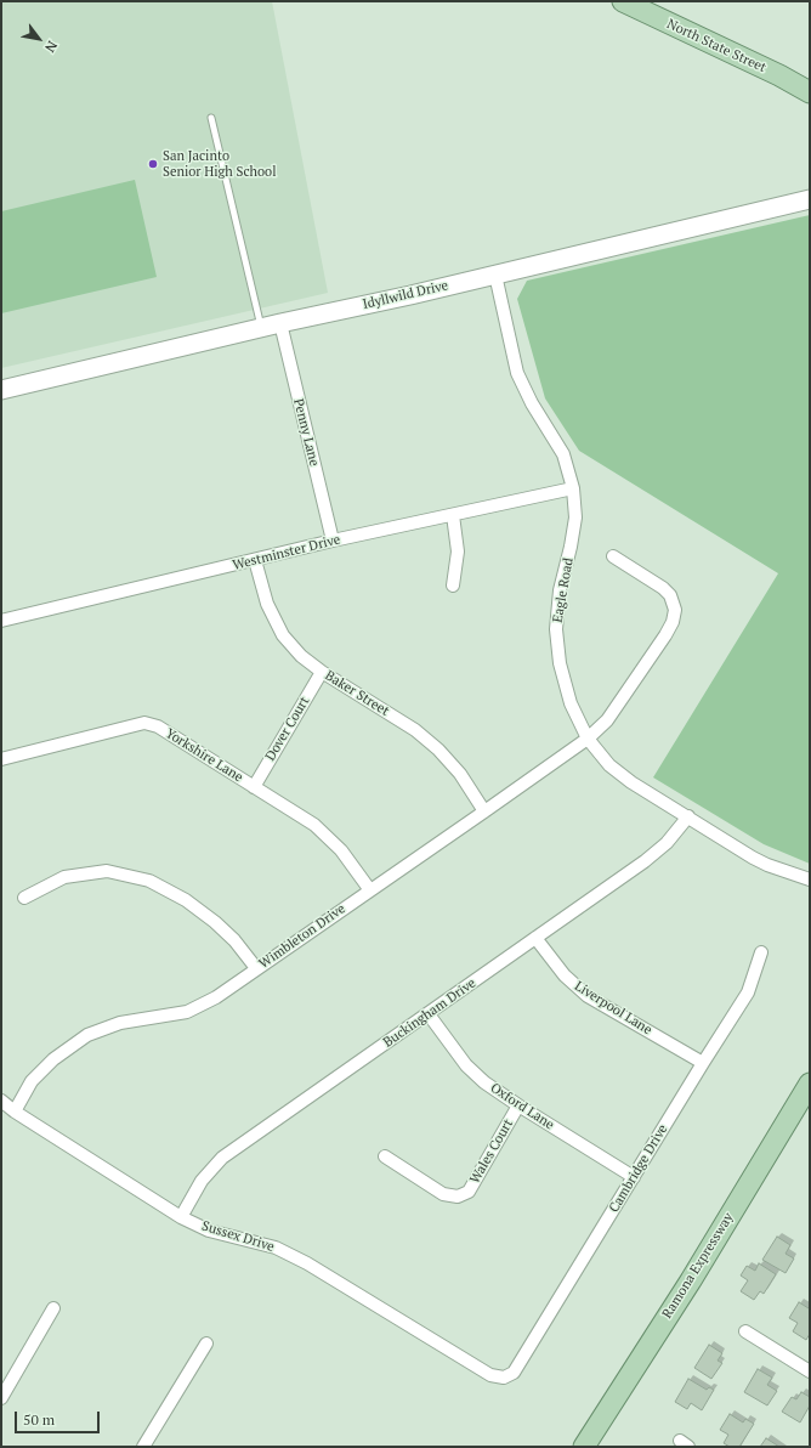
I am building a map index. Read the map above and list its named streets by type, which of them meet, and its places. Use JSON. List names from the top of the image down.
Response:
{
  "streets": {
    "main road": ["North State Street", "Ramona Expressway"],
    "street": [
      "Idyllwild Drive",
      "Penny Lane",
      "Westminster Drive",
      "Eagle Road",
      "Baker Street",
      "Dover Court",
      "Yorkshire Lane",
      "Wimbleton Drive",
      "Liverpool Lane",
      "Buckingham Drive",
      "Oxford Lane",
      "Wales Court",
      "Cambridge Drive",
      "Sussex Drive"
    ]
  },
  "crossings": [
    ["Idyllwild Drive", "Penny Lane"],
    ["Idyllwild Drive", "Eagle Road"],
    ["Penny Lane", "Westminster Drive"],
    ["Westminster Drive", "Eagle Road"],
    ["Westminster Drive", "Baker Street"],
    ["Eagle Road", "Wimbleton Drive"],
    ["Eagle Road", "Buckingham Drive"],
    ["Baker Street", "Dover Court"],
    ["Baker Street", "Wimbleton Drive"],
    ["Dover Court", "Yorkshire Lane"],
    ["Yorkshire Lane", "Wimbleton Drive"],
    ["Wimbleton Drive", "Sussex Drive"],
    ["Liverpool Lane", "Buckingham Drive"],
    ["Liverpool Lane", "Cambridge Drive"],
    ["Buckingham Drive", "Oxford Lane"],
    ["Buckingham Drive", "Sussex Drive"],
    ["Oxford Lane", "Wales Court"],
    ["Oxford Lane", "Cambridge Drive"],
    ["Cambridge Drive", "Sussex Drive"]
  ],
  "places": ["San Jacinto Senior High School"],
  "scale_bar": "50 m",
  "north": "bottom right"
}
